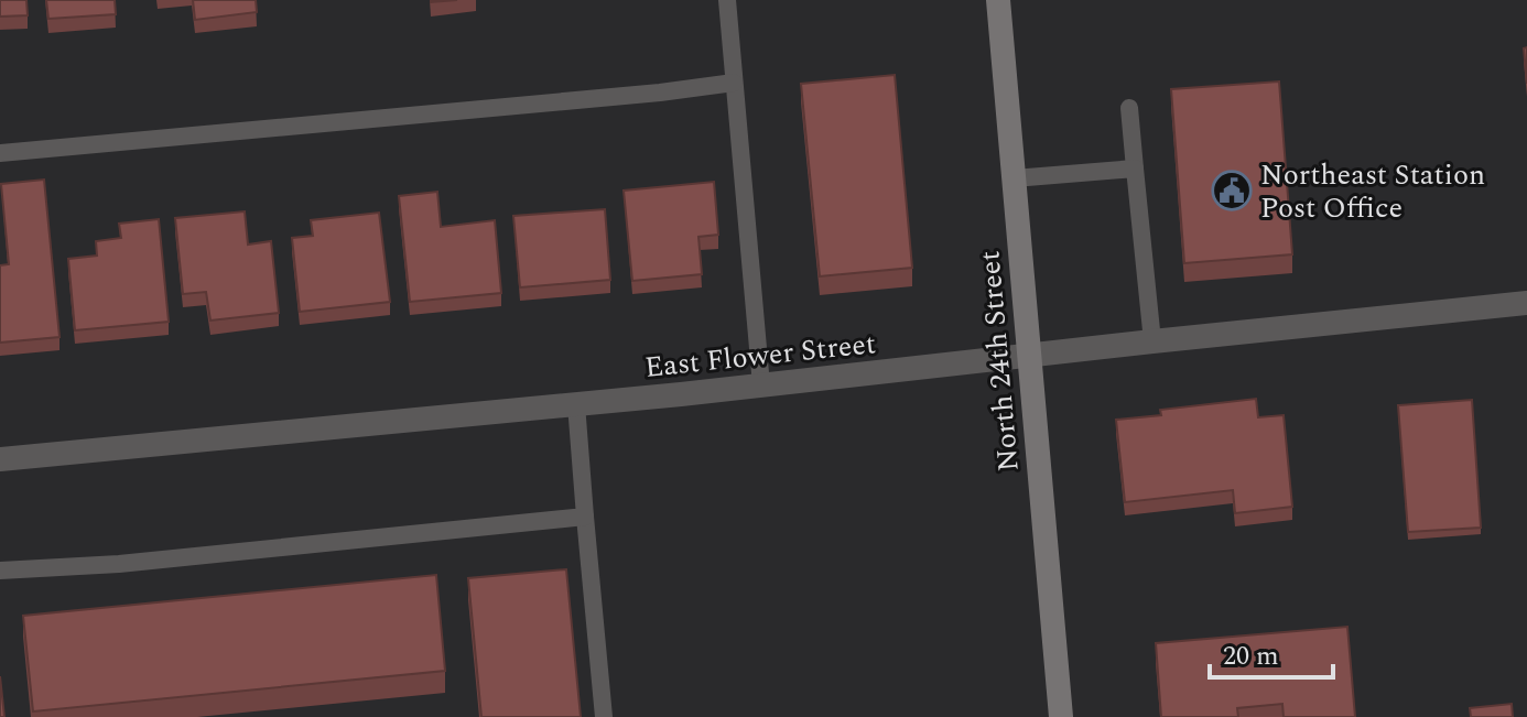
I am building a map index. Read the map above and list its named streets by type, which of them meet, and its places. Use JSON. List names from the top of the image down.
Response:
{
  "streets": {
    "main road": ["North 24th Street"],
    "street": ["East Flower Street"]
  },
  "crossings": [
    ["East Flower Street", "North 24th Street"]
  ],
  "places": {
    "public building": ["Northeast Station Post Office"]
  },
  "scale_bar": "20 m"
}
